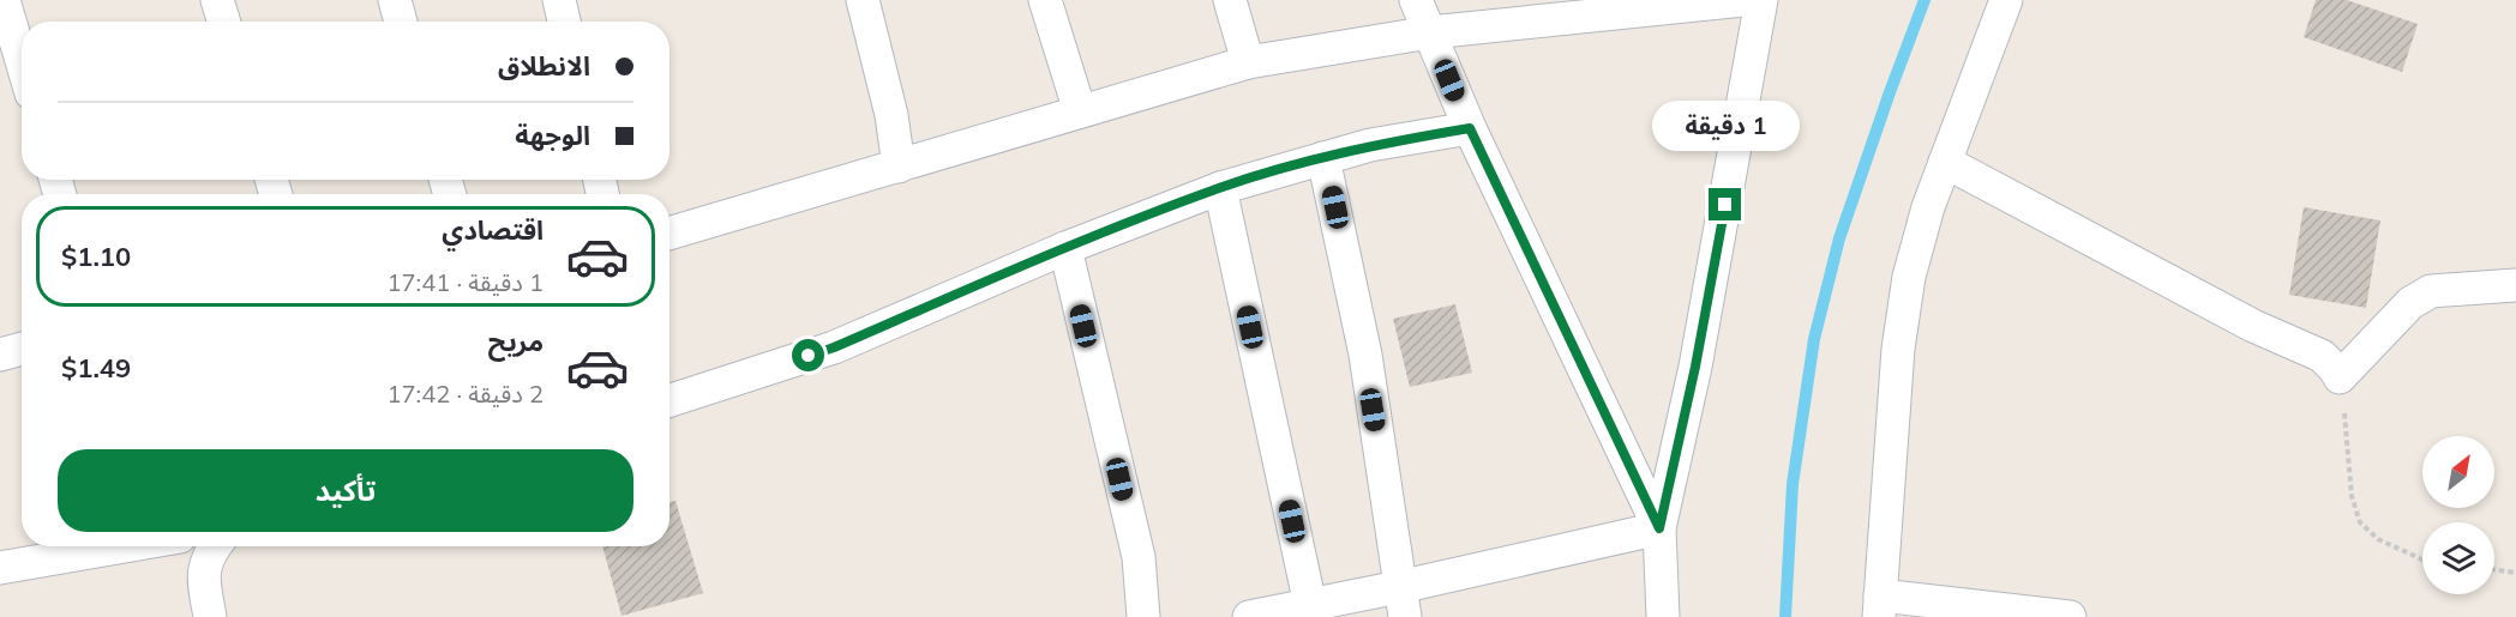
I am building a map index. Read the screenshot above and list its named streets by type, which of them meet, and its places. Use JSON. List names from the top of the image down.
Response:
{
  "north": "top right",
  "page": {
    "banner": ["الانطلاق", "الوجهة"],
    "bubble": "1 دقيقة",
    "list": [
      {
        "name": "اقتصادي",
        "note": "1 دقيقة · 17:41",
        "value": "$1.10"
      },
      {
        "name": "مريح",
        "note": "2 دقيقة · 17:42",
        "value": "$1.49"
      }
    ],
    "buttons": "تأكيد"
  }
}
